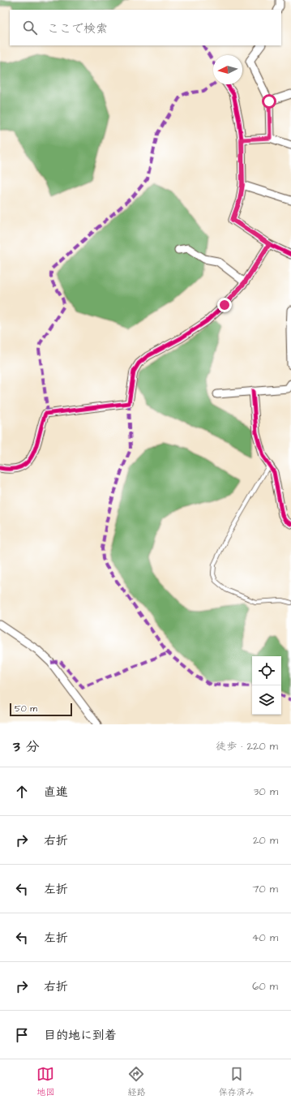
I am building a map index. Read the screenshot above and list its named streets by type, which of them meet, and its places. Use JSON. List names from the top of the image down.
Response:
{
  "scale_bar": "50 m",
  "north": "left",
  "page": {
    "search": "ここで検索",
    "scale": "50 m",
    "heading": ["3 分", "徒歩 · 220 m"],
    "list": [
      ["直進", "30 m"],
      ["右折", "20 m"],
      ["左折", "70 m"],
      ["左折", "40 m"],
      ["右折", "60 m"],
      "目的地に到着"
    ],
    "nav": ["地図", "経路", "保存済み"]
  }
}
